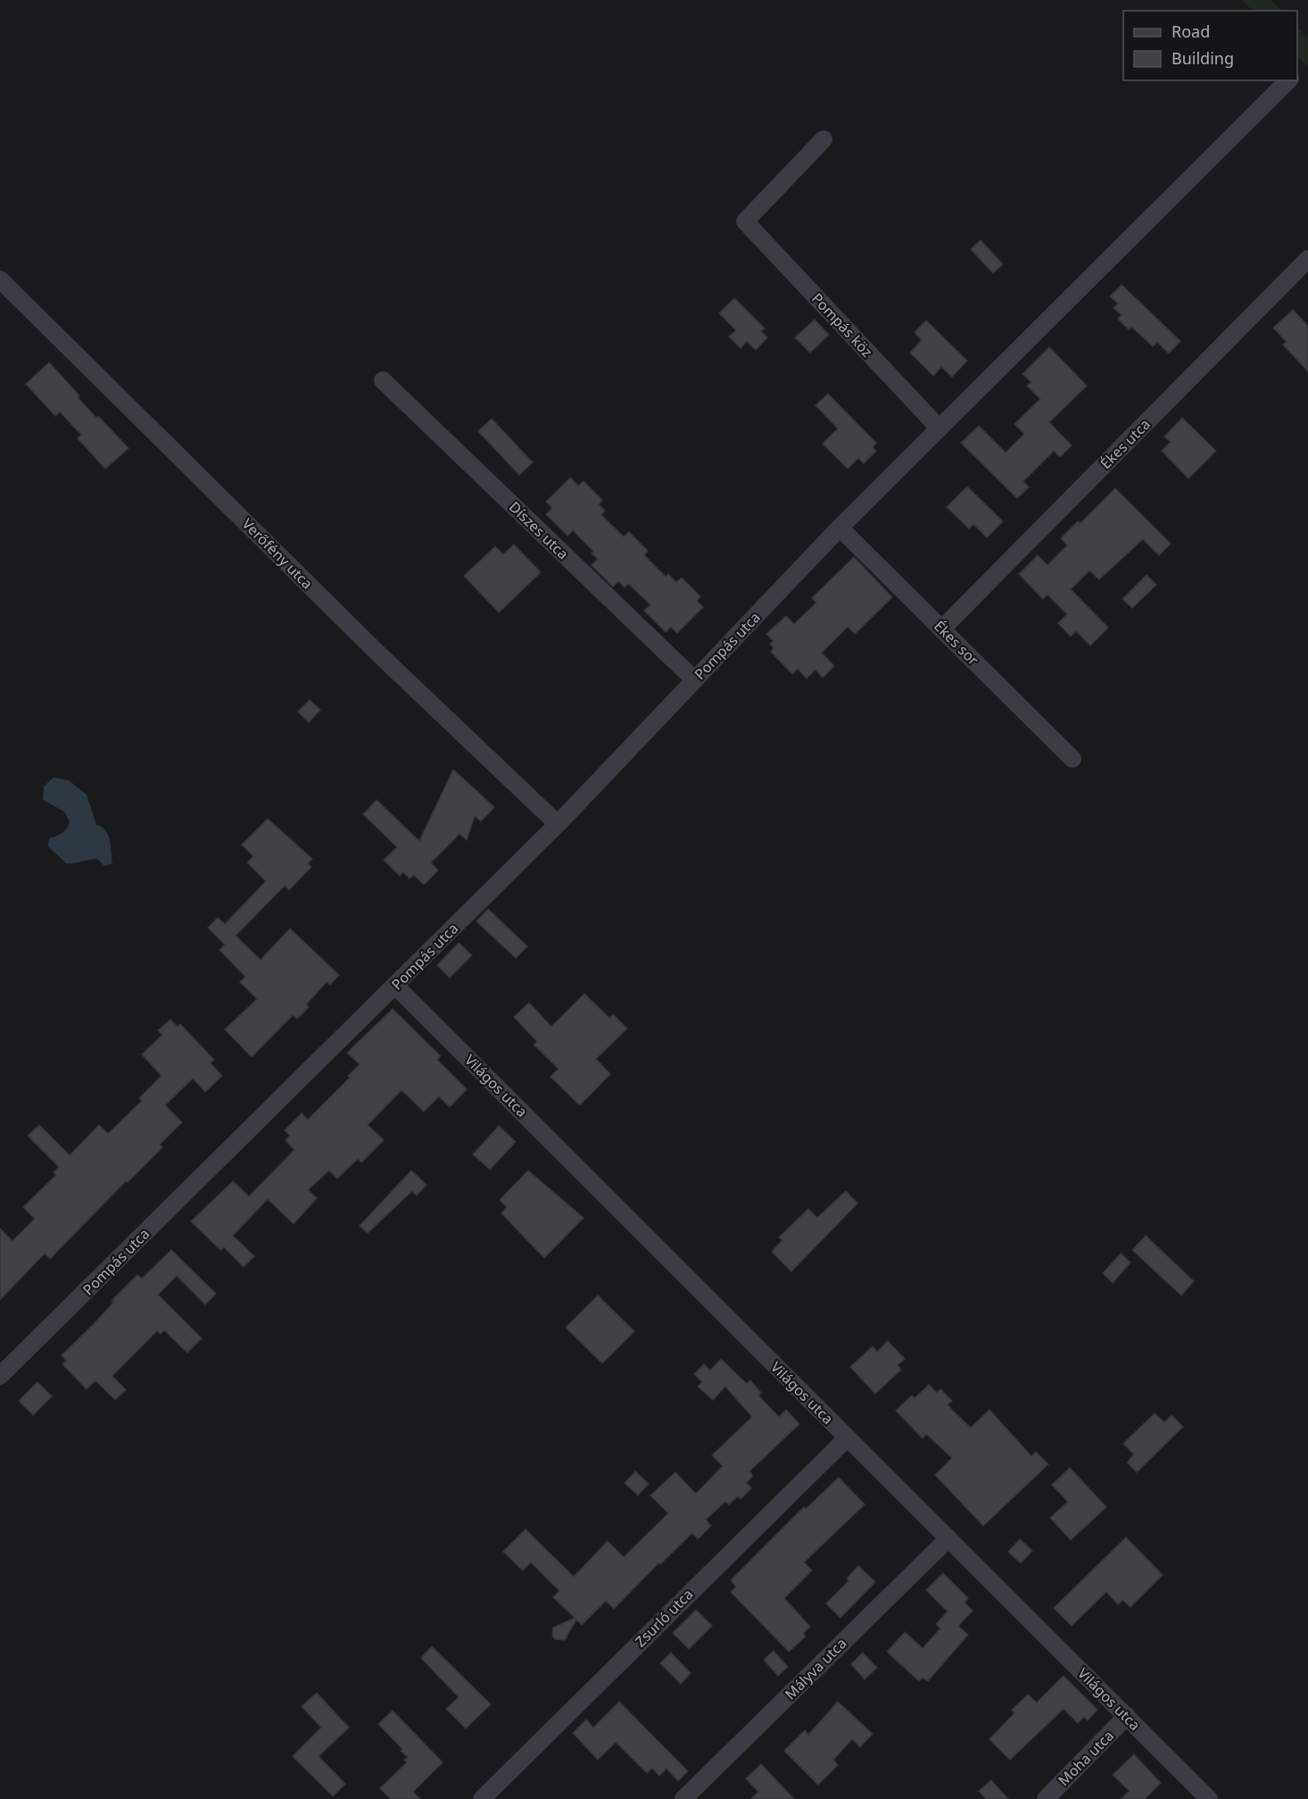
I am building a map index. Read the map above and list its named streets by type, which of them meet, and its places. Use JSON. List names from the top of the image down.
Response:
{
  "streets": {
    "street": [
      "Pompás köz",
      "Ékes utca",
      "Díszes utca",
      "Verőfény utca",
      "Ékes sor",
      "Pompás utca",
      "Világos utca",
      "Zsurló utca",
      "Mályva utca",
      "Moha utca"
    ]
  },
  "crossings": [
    ["Pompás köz", "Pompás utca"],
    ["Ékes utca", "Ékes sor"],
    ["Díszes utca", "Pompás utca"],
    ["Verőfény utca", "Pompás utca"],
    ["Ékes sor", "Pompás utca"],
    ["Pompás utca", "Világos utca"],
    ["Világos utca", "Zsurló utca"],
    ["Világos utca", "Mályva utca"],
    ["Világos utca", "Moha utca"]
  ],
  "legend": ["Road", "Building"]
}
